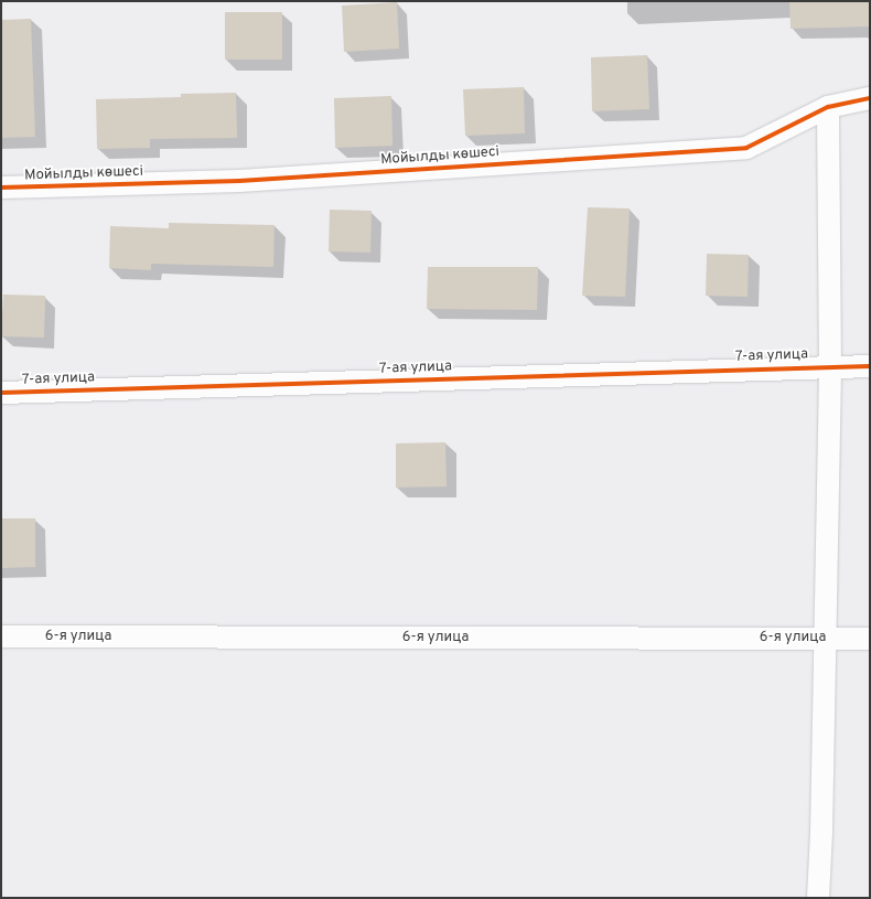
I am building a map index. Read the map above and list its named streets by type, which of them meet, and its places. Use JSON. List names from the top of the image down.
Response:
{
  "streets": {
    "street": ["Мойылды көшесі", "7-ая улица", "6-я улица"]
  }
}
